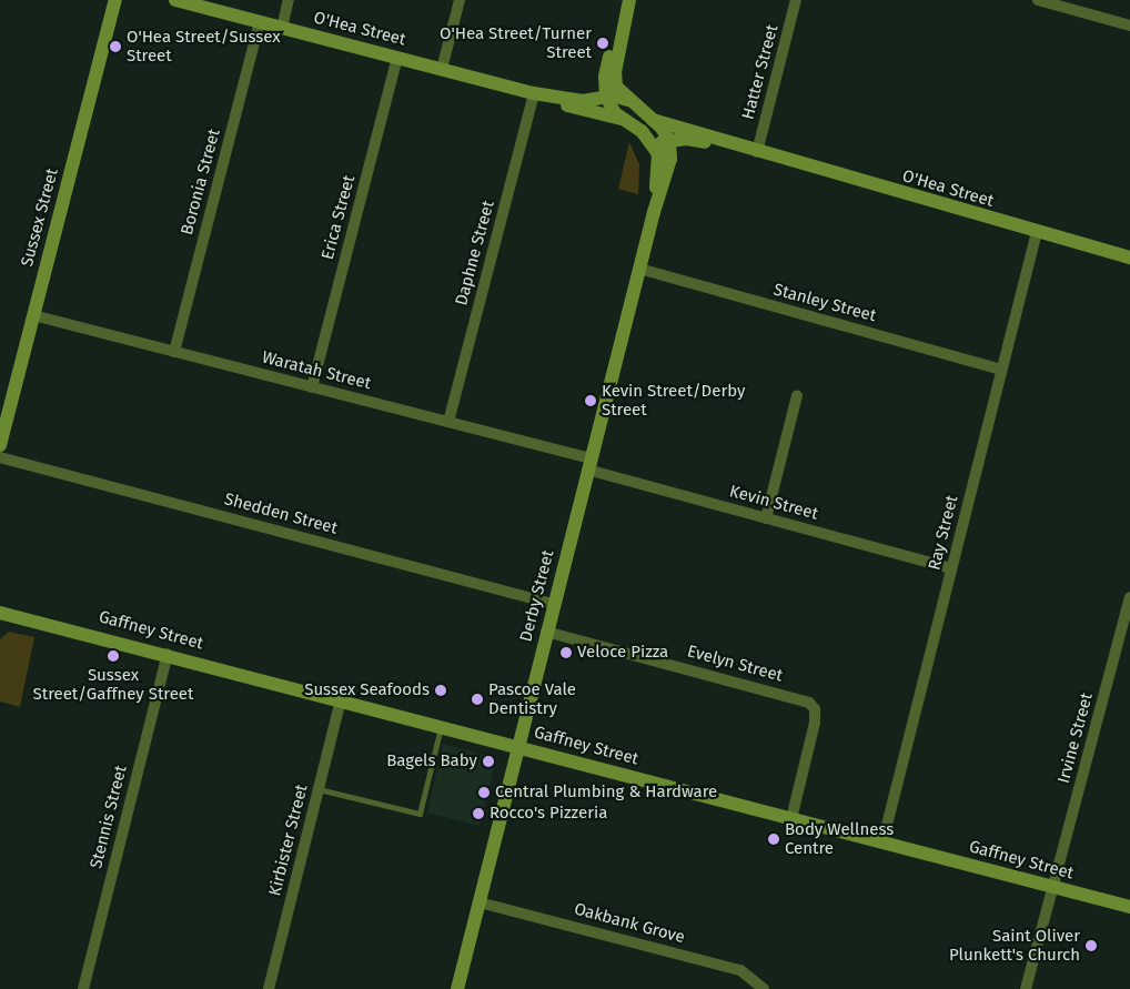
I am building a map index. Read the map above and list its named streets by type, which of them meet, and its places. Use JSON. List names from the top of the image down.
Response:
{
  "streets": {
    "street": [
      "O'Hea Street",
      "Hatter Street",
      "Boronia Street",
      "Sussex Street",
      "Erica Street",
      "Daphne Street",
      "Stanley Street",
      "Waratah Street",
      "Kevin Street",
      "Shedden Street",
      "Ray Street",
      "Derby Street",
      "Gaffney Street",
      "Evelyn Street",
      "Irvine Street",
      "Stennis Street",
      "Kirbister Street",
      "Oakbank Grove"
    ]
  },
  "crossings": [
    ["O'Hea Street", "Hatter Street"],
    ["O'Hea Street", "Boronia Street"],
    ["O'Hea Street", "Erica Street"],
    ["O'Hea Street", "Daphne Street"],
    ["O'Hea Street", "Ray Street"],
    ["O'Hea Street", "Derby Street"],
    ["Boronia Street", "Waratah Street"],
    ["Sussex Street", "Waratah Street"],
    ["Erica Street", "Waratah Street"],
    ["Daphne Street", "Waratah Street"],
    ["Stanley Street", "Ray Street"],
    ["Stanley Street", "Derby Street"],
    ["Waratah Street", "Kevin Street"],
    ["Waratah Street", "Derby Street"],
    ["Kevin Street", "Ray Street"],
    ["Kevin Street", "Derby Street"],
    ["Shedden Street", "Derby Street"],
    ["Ray Street", "Gaffney Street"],
    ["Derby Street", "Gaffney Street"],
    ["Derby Street", "Evelyn Street"],
    ["Derby Street", "Oakbank Grove"],
    ["Gaffney Street", "Evelyn Street"],
    ["Gaffney Street", "Irvine Street"],
    ["Gaffney Street", "Stennis Street"],
    ["Gaffney Street", "Kirbister Street"]
  ],
  "places": [
    "O'Hea Street/Turner Street",
    "O'Hea Street/Sussex Street",
    "Kevin Street/Derby Street",
    "Veloce Pizza",
    "Sussex Street/Gaffney Street",
    "Sussex Seafoods",
    "Pascoe Vale Dentistry",
    "Bagels Baby",
    "Central Plumbing & Hardware",
    "Rocco's Pizzeria",
    "Body Wellness Centre",
    "Saint Oliver Plunkett's Church"
  ]
}
